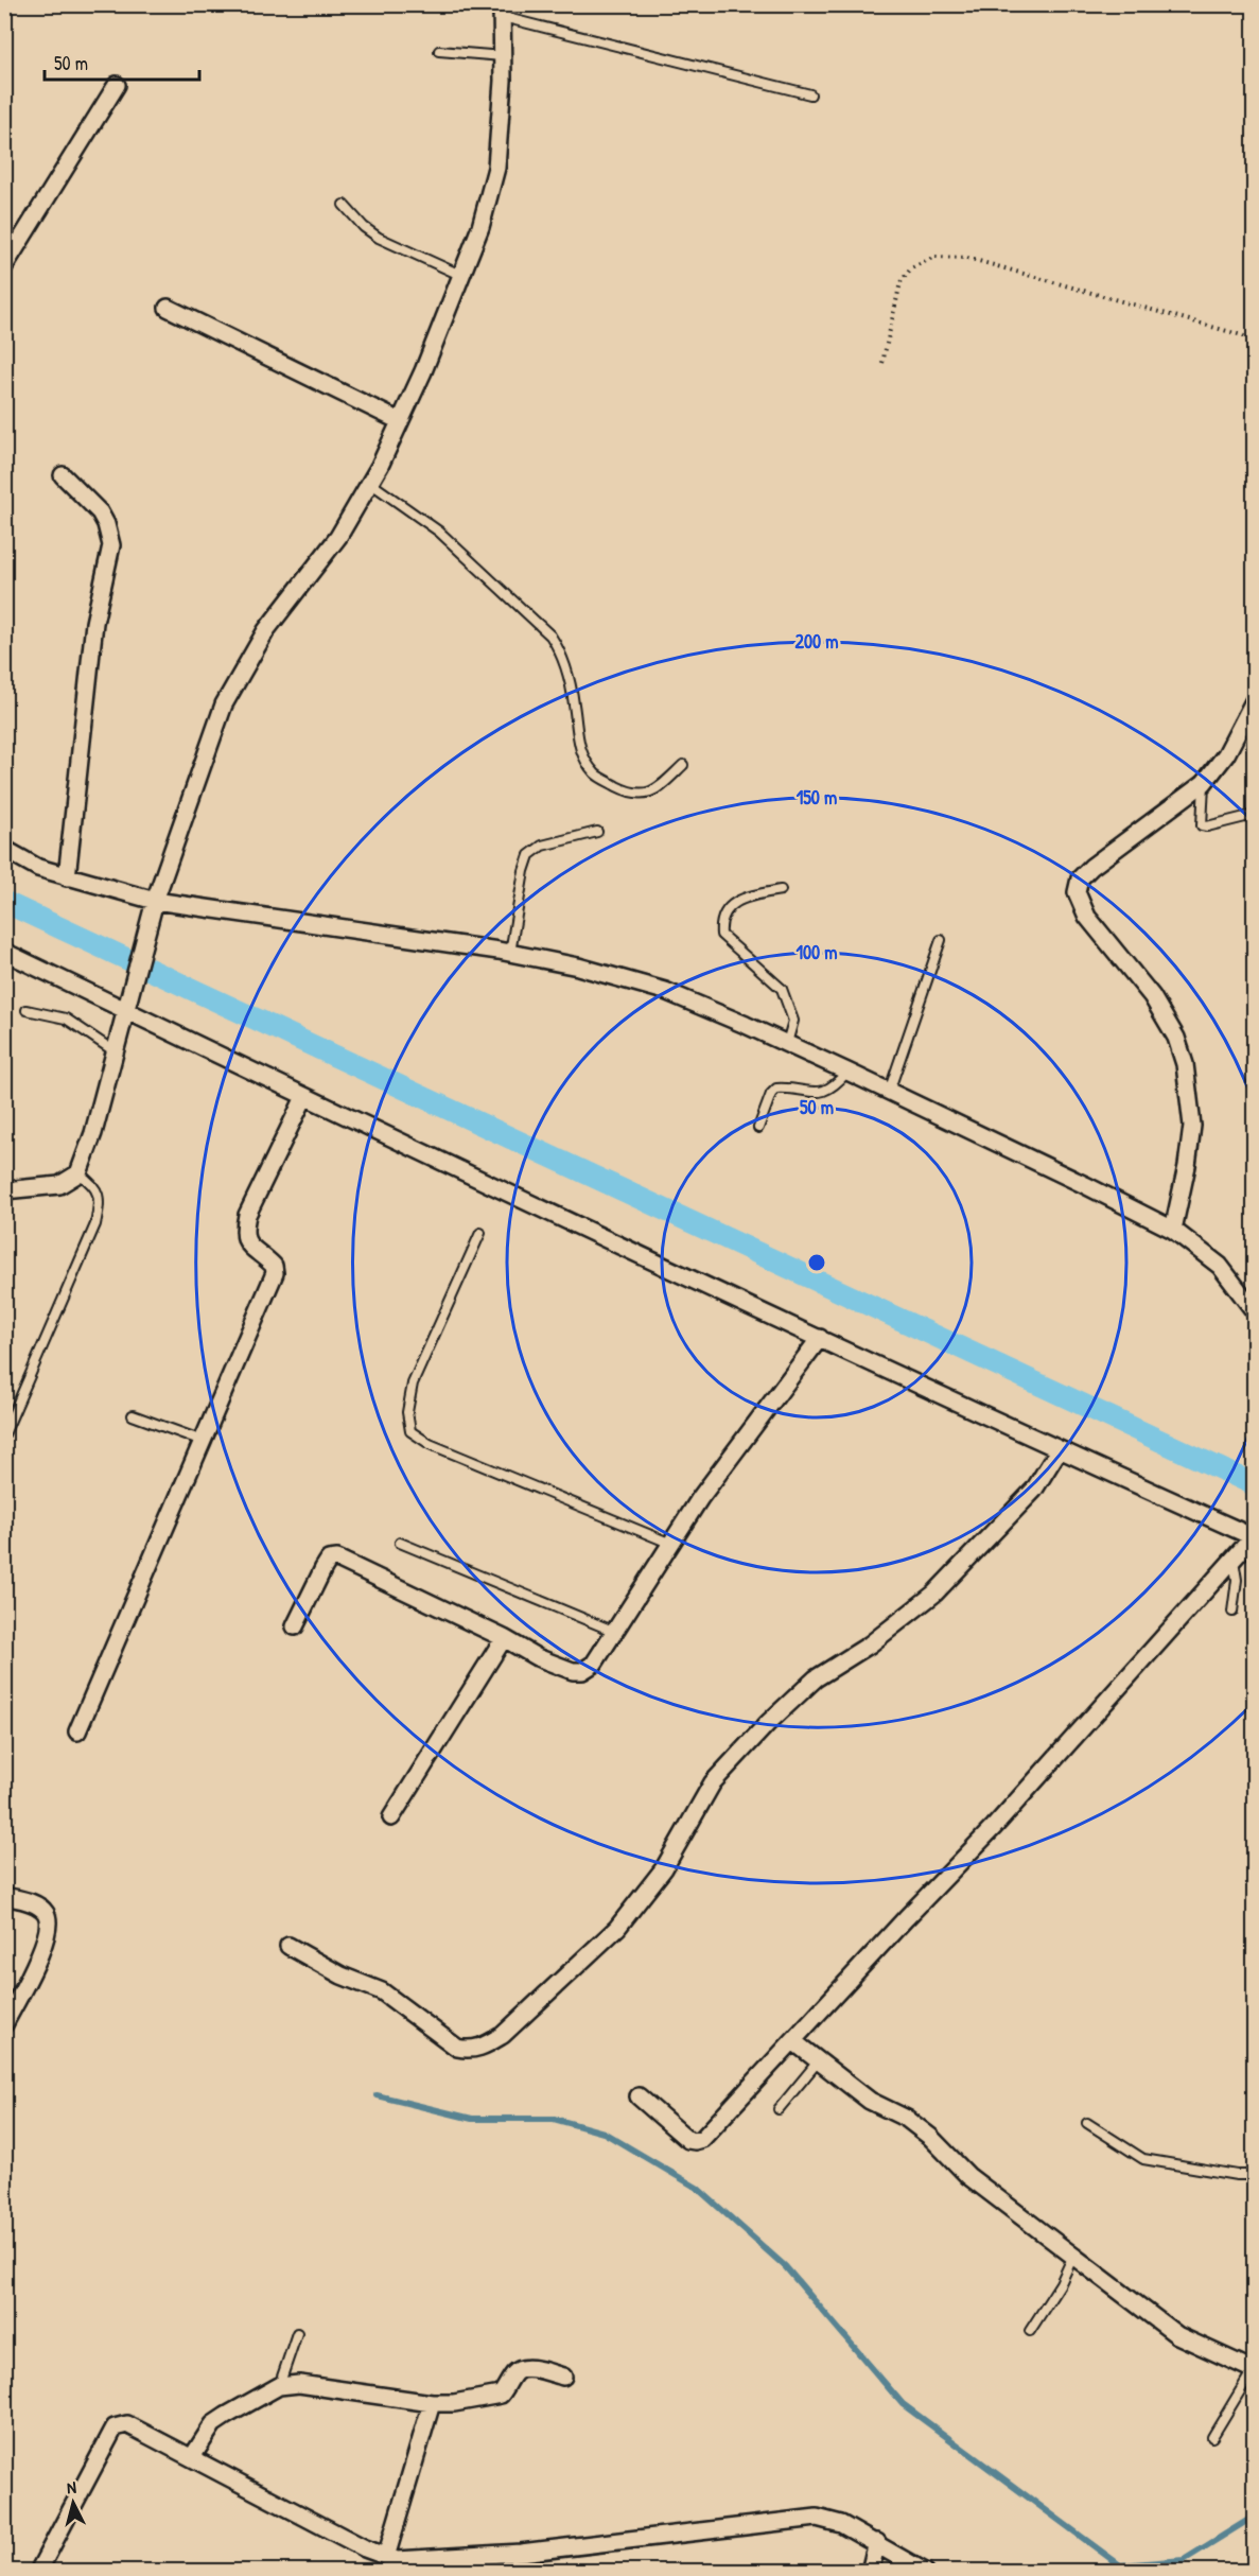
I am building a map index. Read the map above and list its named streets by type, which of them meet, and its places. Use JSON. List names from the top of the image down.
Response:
{
  "scale_bar": "50 m",
  "north": "top",
  "rings": [
    "200 m",
    "150 m",
    "100 m",
    "50 m"
  ]
}
